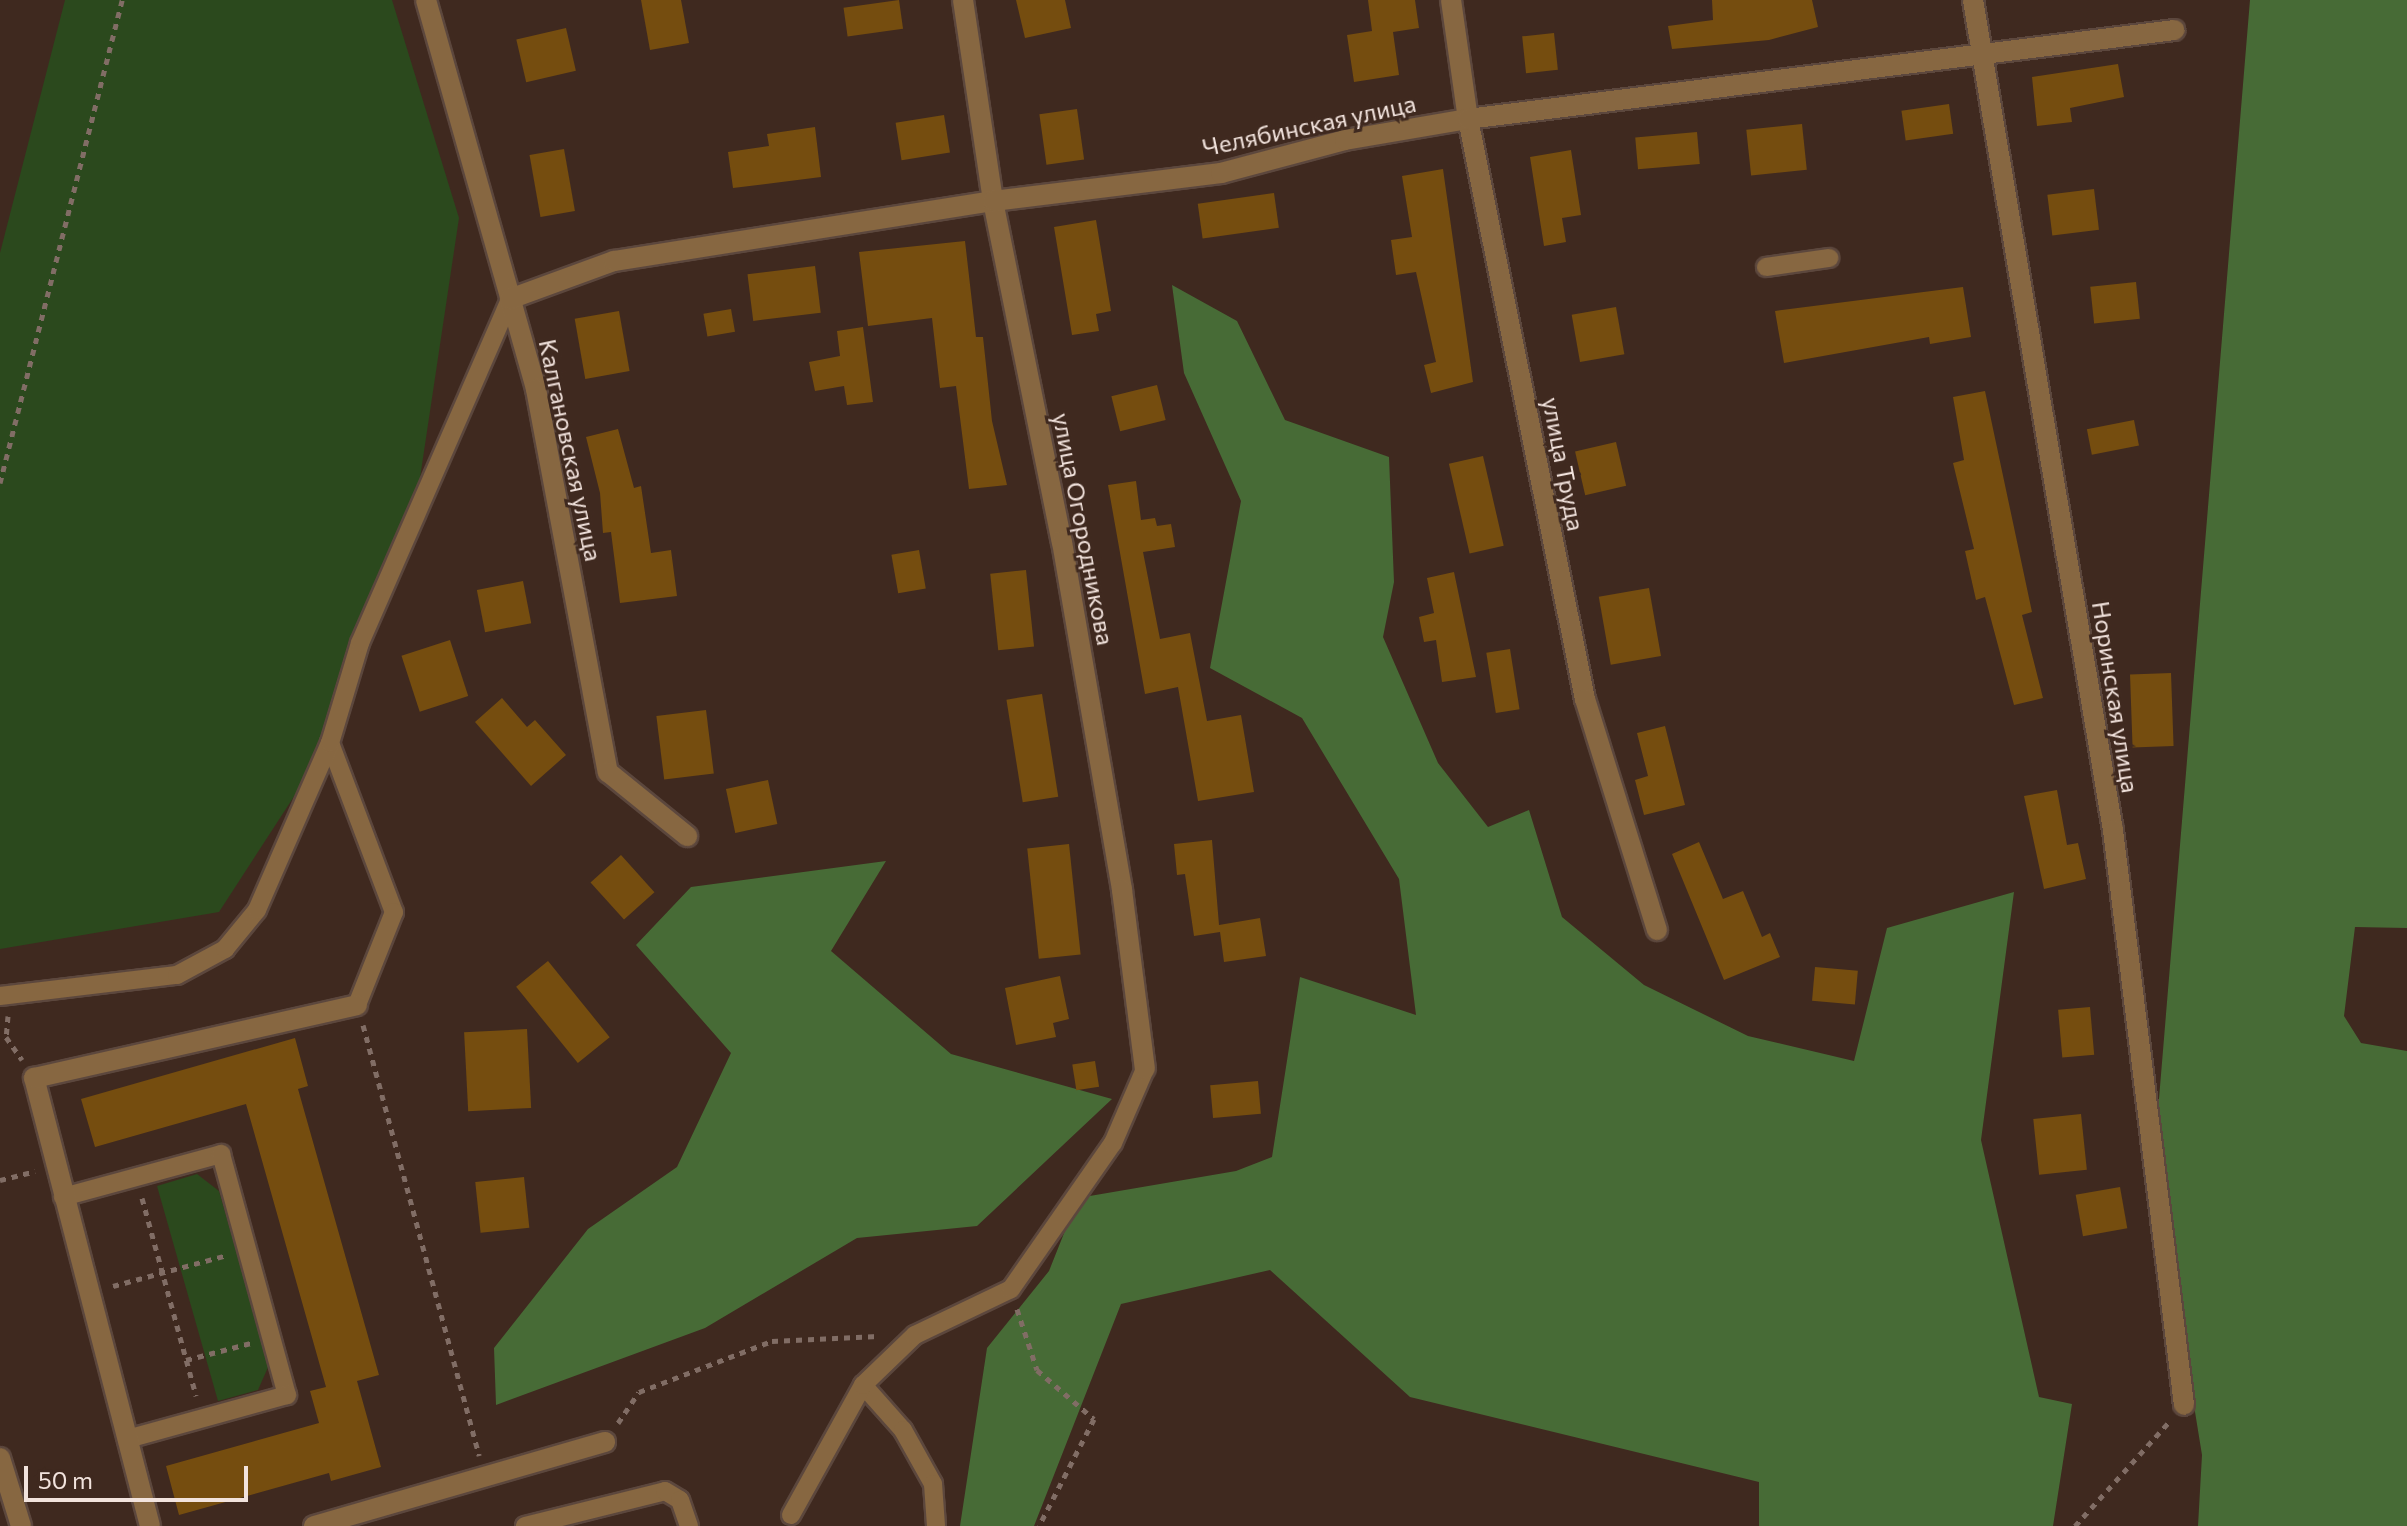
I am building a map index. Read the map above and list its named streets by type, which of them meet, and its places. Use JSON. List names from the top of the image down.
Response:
{
  "streets": {
    "street": [
      "Челябинская улица",
      "Калгановская улица",
      "улица Труда",
      "улица Огородникова",
      "Норинская улица"
    ]
  },
  "crossings": [
    ["Челябинская улица", "Калгановская улица"],
    ["Челябинская улица", "улица Труда"],
    ["Челябинская улица", "улица Огородникова"],
    ["Челябинская улица", "Норинская улица"]
  ],
  "scale_bar": "50 m"
}
